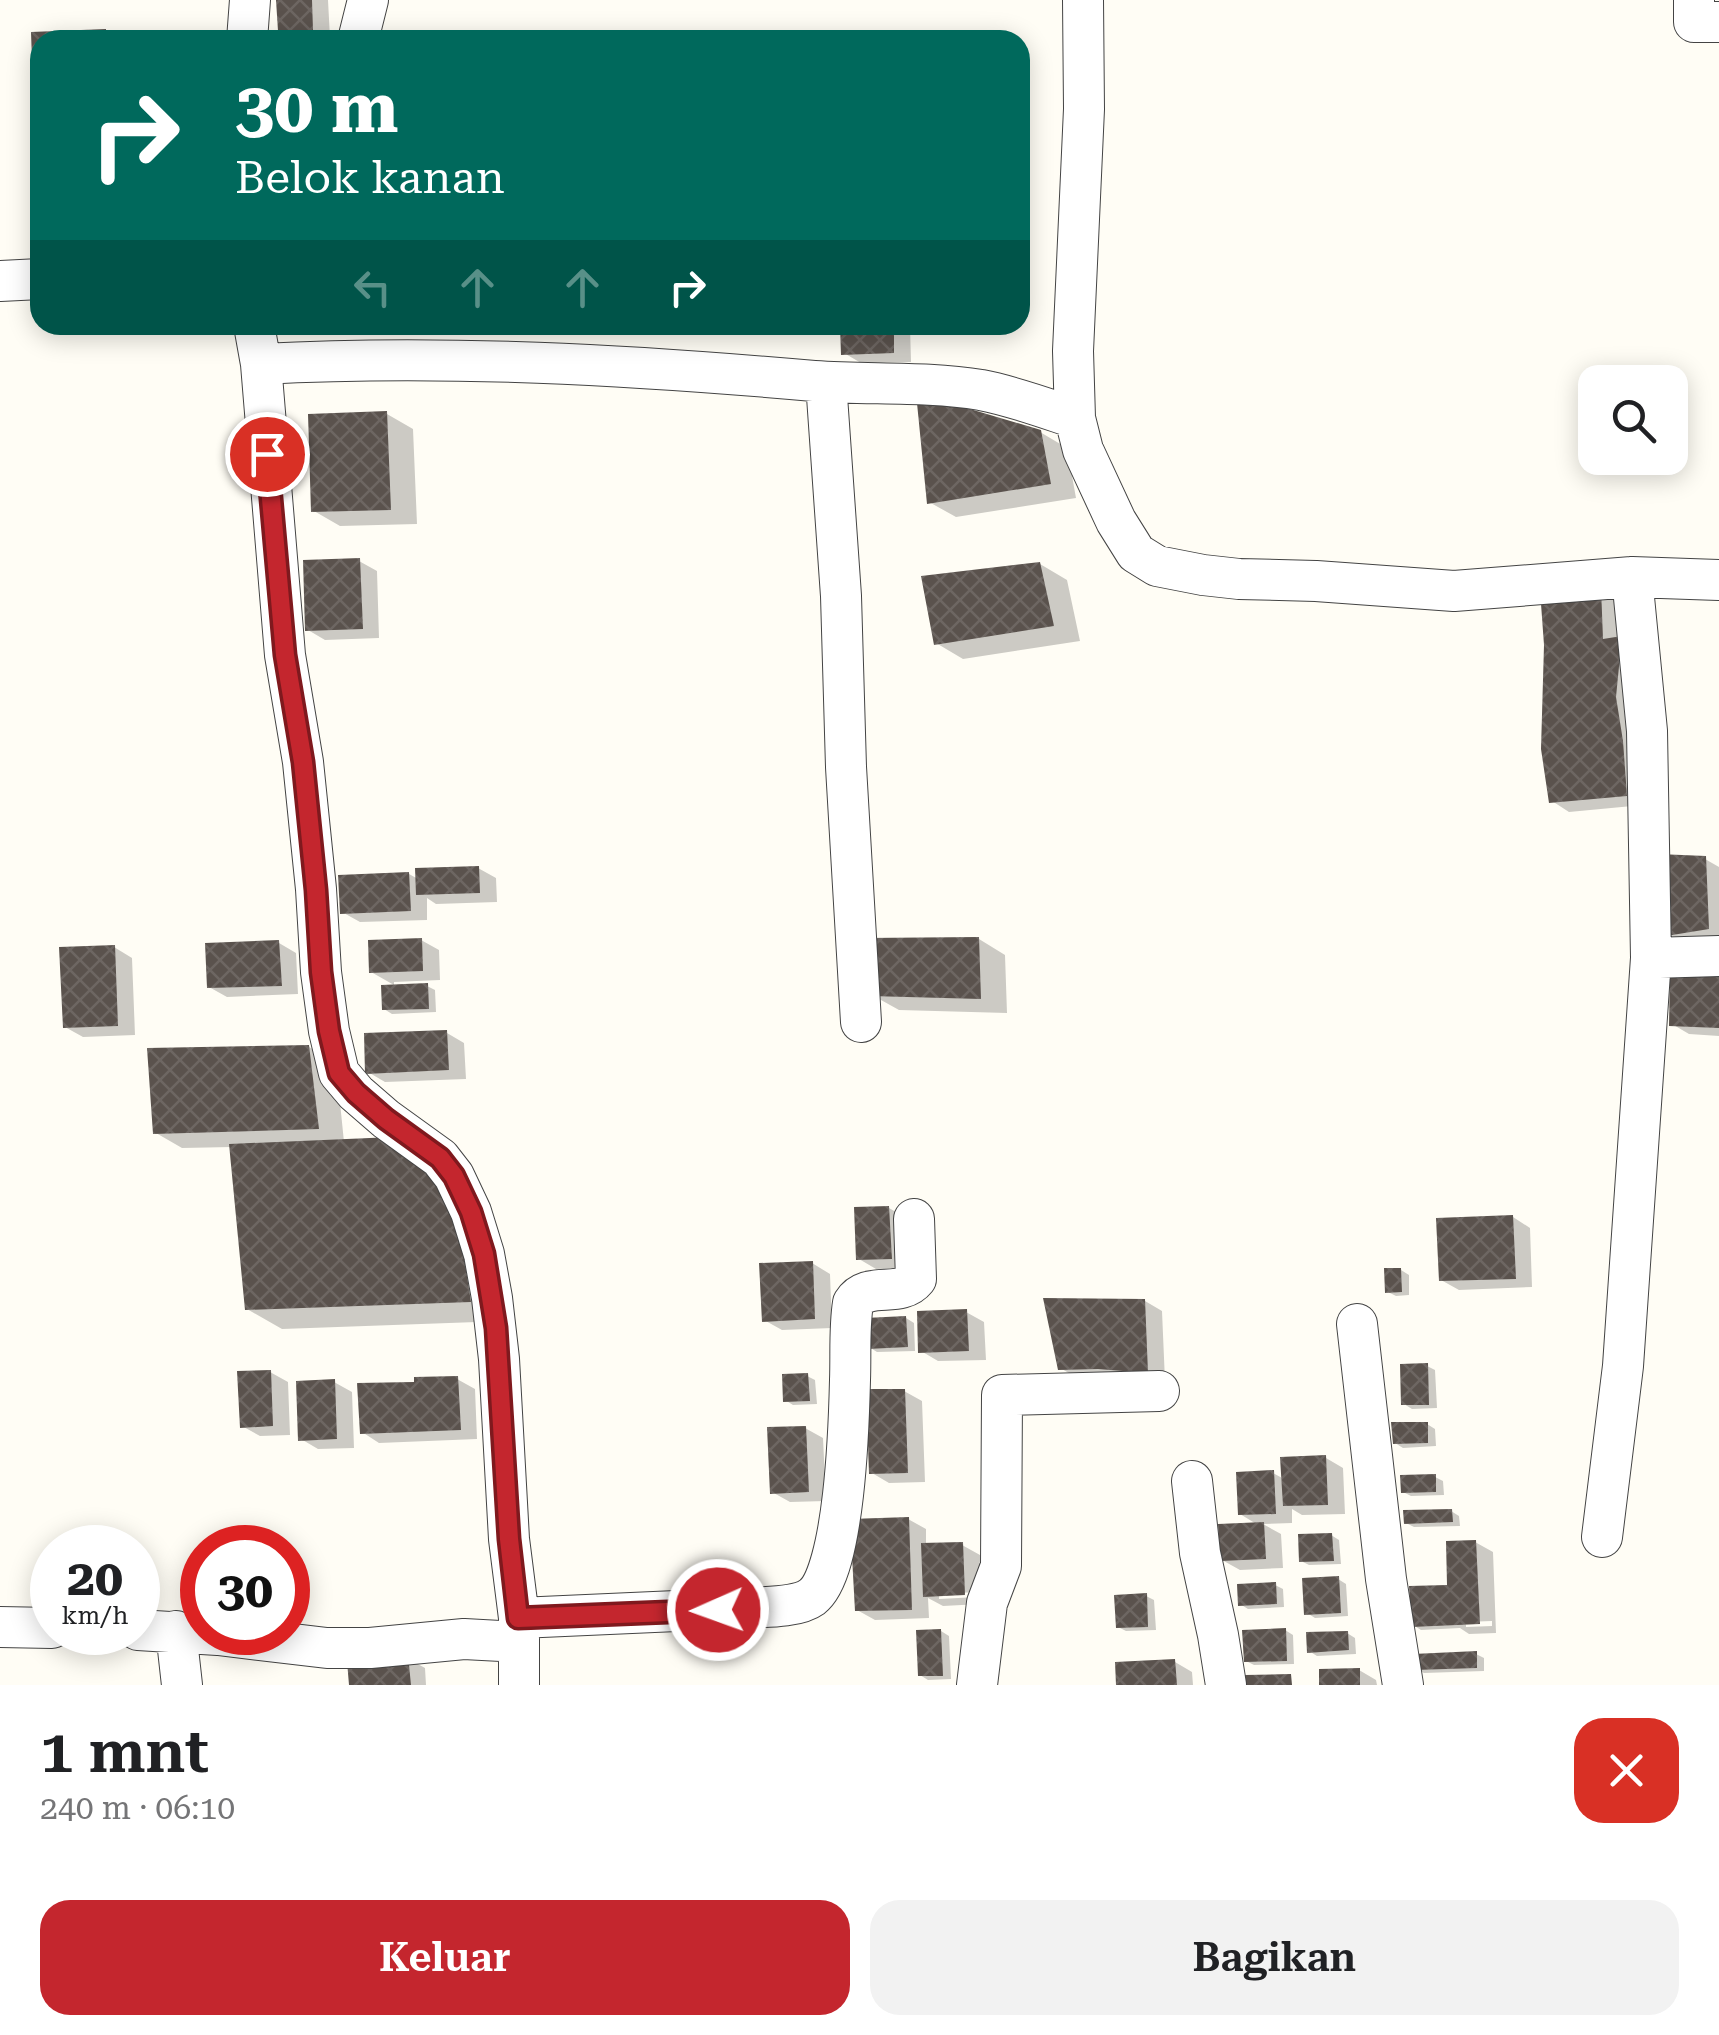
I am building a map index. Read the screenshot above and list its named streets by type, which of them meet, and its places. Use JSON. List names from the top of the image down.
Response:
{
  "page": {
    "turn": ["30 m", "Belok kanan"],
    "speed": "20 km/h",
    "limit": "30",
    "heading": ["1 mnt", "240 m · 06:10"],
    "buttons": ["Keluar", "Bagikan"]
  }
}
